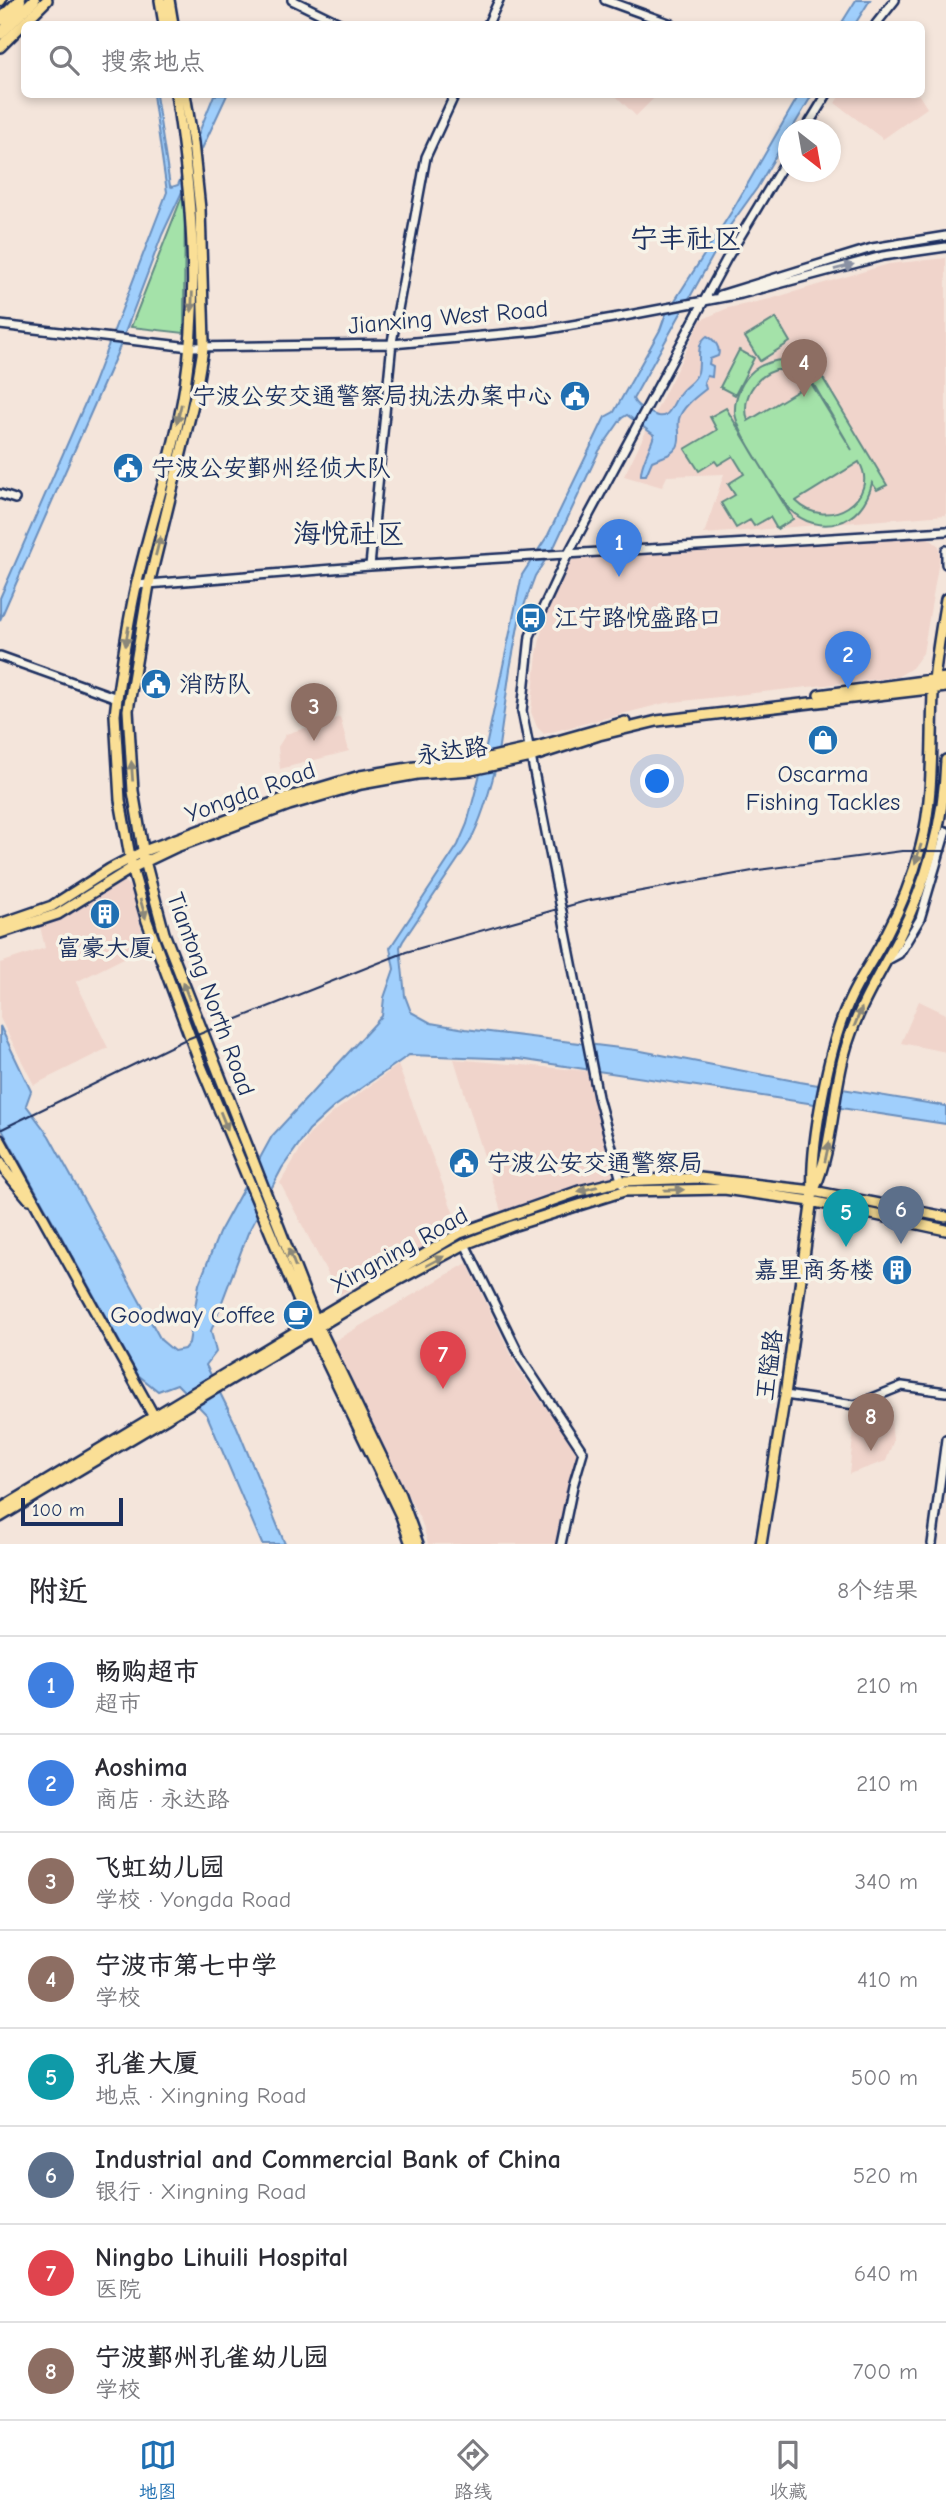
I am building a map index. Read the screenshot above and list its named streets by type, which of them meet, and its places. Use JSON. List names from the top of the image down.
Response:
{
  "streets": {
    "main road": [
      "永达路",
      "Tiantong North Road",
      "Xingning Road",
      "王隘路"
    ],
    "street": ["Jianxing West Road"]
  },
  "crossings": [
    ["Jianxing West Road", "Tiantong North Road"],
    ["永达路", "Tiantong North Road"],
    ["Tiantong North Road", "Xingning Road"],
    ["Xingning Road", "王隘路"]
  ],
  "districts": ["宁丰社区", "海悦社区"],
  "places": {
    "public building": [
      "宁波公安交通警察局执法办案中心",
      "宁波公安鄞州经侦大队",
      "消防队",
      "宁波公安交通警察局"
    ],
    "bus stop": ["江宁路悦盛路口"],
    "shop": ["Oscarma Fishing Tackles"],
    "building": ["富豪大厦", "嘉里商务楼"],
    "cafe": ["Goodway Coffee"]
  },
  "scale_bar": "100 m",
  "north": "bottom right",
  "page": {
    "search": "搜索地点",
    "pins": [
      "4",
      "1",
      "2",
      "3",
      "6",
      "5",
      "7",
      "8"
    ],
    "scale": "100 m",
    "heading": ["附近", "8个结果"],
    "list": [
      {
        "mark": "1",
        "name": "畅购超市",
        "note": "超市",
        "value": "210 m"
      },
      {
        "mark": "2",
        "name": "Aoshima",
        "note": "商店 · 永达路",
        "value": "210 m"
      },
      {
        "mark": "3",
        "name": "飞虹幼儿园",
        "note": "学校 · Yongda Road",
        "value": "340 m"
      },
      {
        "mark": "4",
        "name": "宁波市第七中学",
        "note": "学校",
        "value": "410 m"
      },
      {
        "mark": "5",
        "name": "孔雀大厦",
        "note": "地点 · Xingning Road",
        "value": "500 m"
      },
      {
        "mark": "6",
        "name": "Industrial and Commercial Bank of China",
        "note": "银行 · Xingning Road",
        "value": "520 m"
      },
      {
        "mark": "7",
        "name": "Ningbo Lihuili Hospital",
        "note": "医院",
        "value": "640 m"
      },
      {
        "mark": "8",
        "name": "宁波鄞州孔雀幼儿园",
        "note": "学校",
        "value": "700 m"
      }
    ],
    "nav": ["地图", "路线", "收藏"]
  }
}
